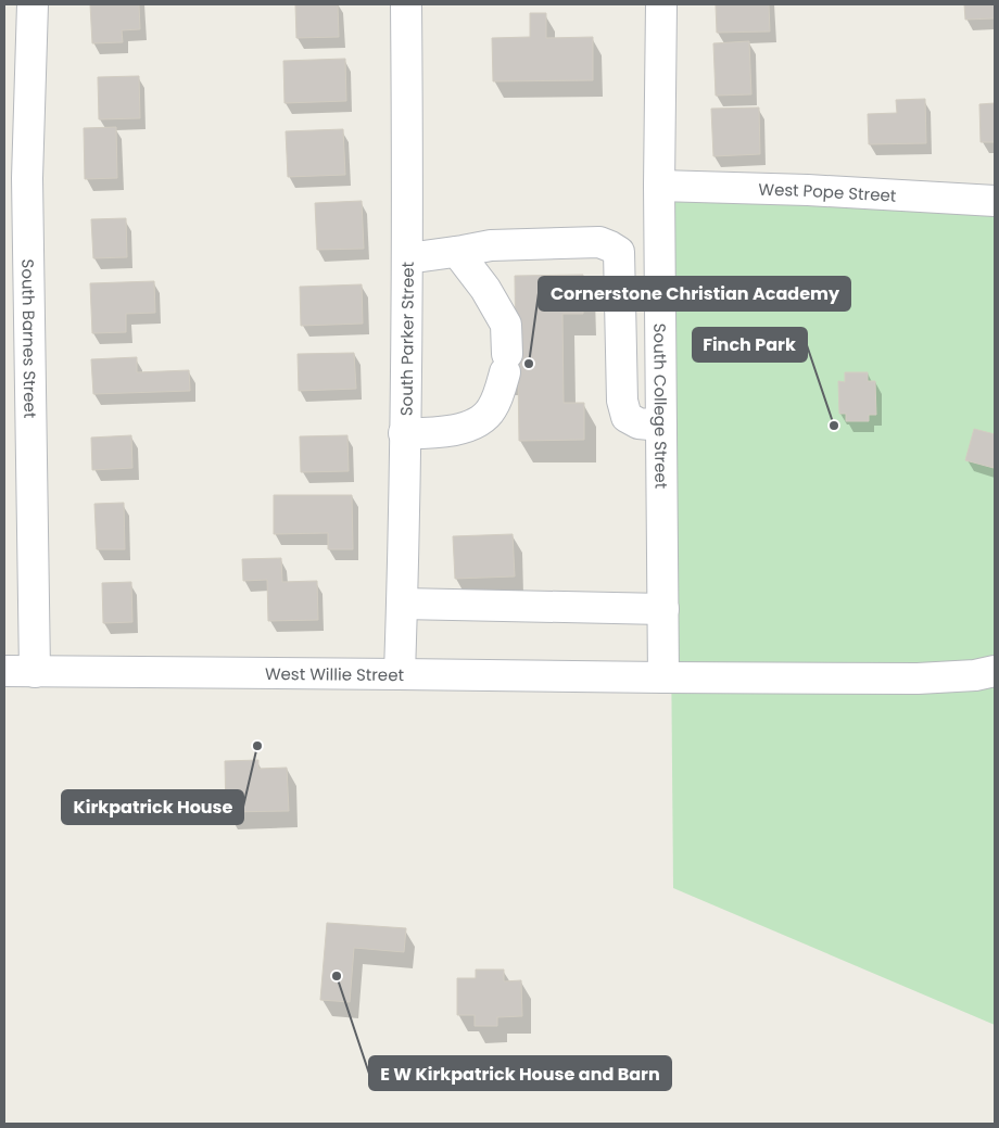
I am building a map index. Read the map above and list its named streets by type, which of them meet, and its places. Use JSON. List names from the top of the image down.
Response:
{
  "streets": {
    "street": [
      "West Pope Street",
      "South Barnes Street",
      "South Parker Street",
      "South College Street",
      "West Willie Street"
    ]
  },
  "crossings": [
    ["West Pope Street", "South College Street"],
    ["South Barnes Street", "West Willie Street"],
    ["South Parker Street", "West Willie Street"],
    ["South College Street", "West Willie Street"]
  ],
  "places": [
    "Cornerstone Christian Academy",
    "Finch Park",
    "Kirkpatrick House",
    "E W Kirkpatrick House and Barn"
  ]
}
